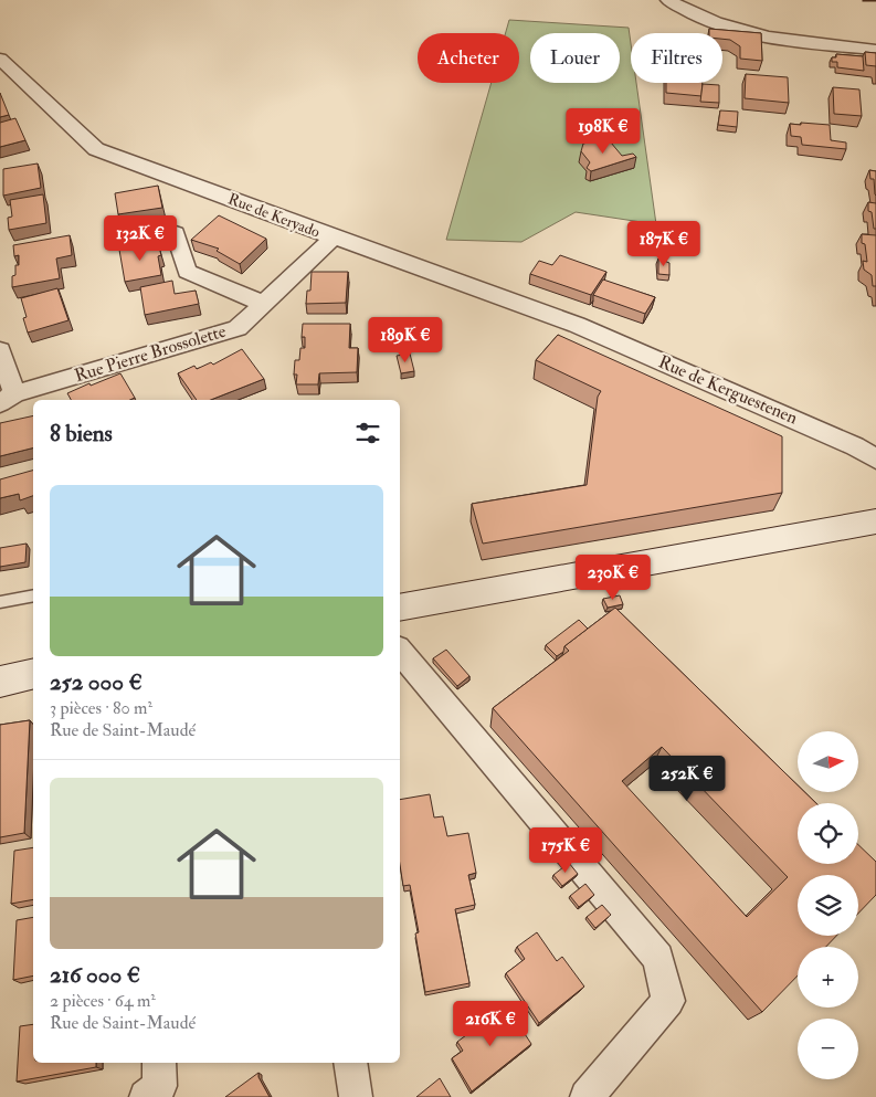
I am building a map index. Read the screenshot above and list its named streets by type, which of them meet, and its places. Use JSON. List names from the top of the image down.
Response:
{
  "streets": {
    "street": ["Rue de Keryado", "Rue Pierre Brossolette", "Rue de Kerguestenen"]
  },
  "crossings": [
    ["Rue de Keryado", "Rue Pierre Brossolette"],
    ["Rue de Keryado", "Rue de Kerguestenen"]
  ],
  "north": "right",
  "page": {
    "chip": ["Acheter", "Louer", "Filtres"],
    "price": [
      "198K €",
      "132K €",
      "187K €",
      "189K €",
      "230K €",
      "252K €",
      "175K €",
      "216K €"
    ],
    "heading": "8 biens",
    "list": [
      {
        "name": "252 000 €",
        "note": "3 pièces · 80 m² · Rue de Saint-Maudé"
      },
      {
        "name": "216 000 €",
        "note": "2 pièces · 64 m² · Rue de Saint-Maudé"
      }
    ],
    "map_buttons": ["+", "−"]
  }
}
